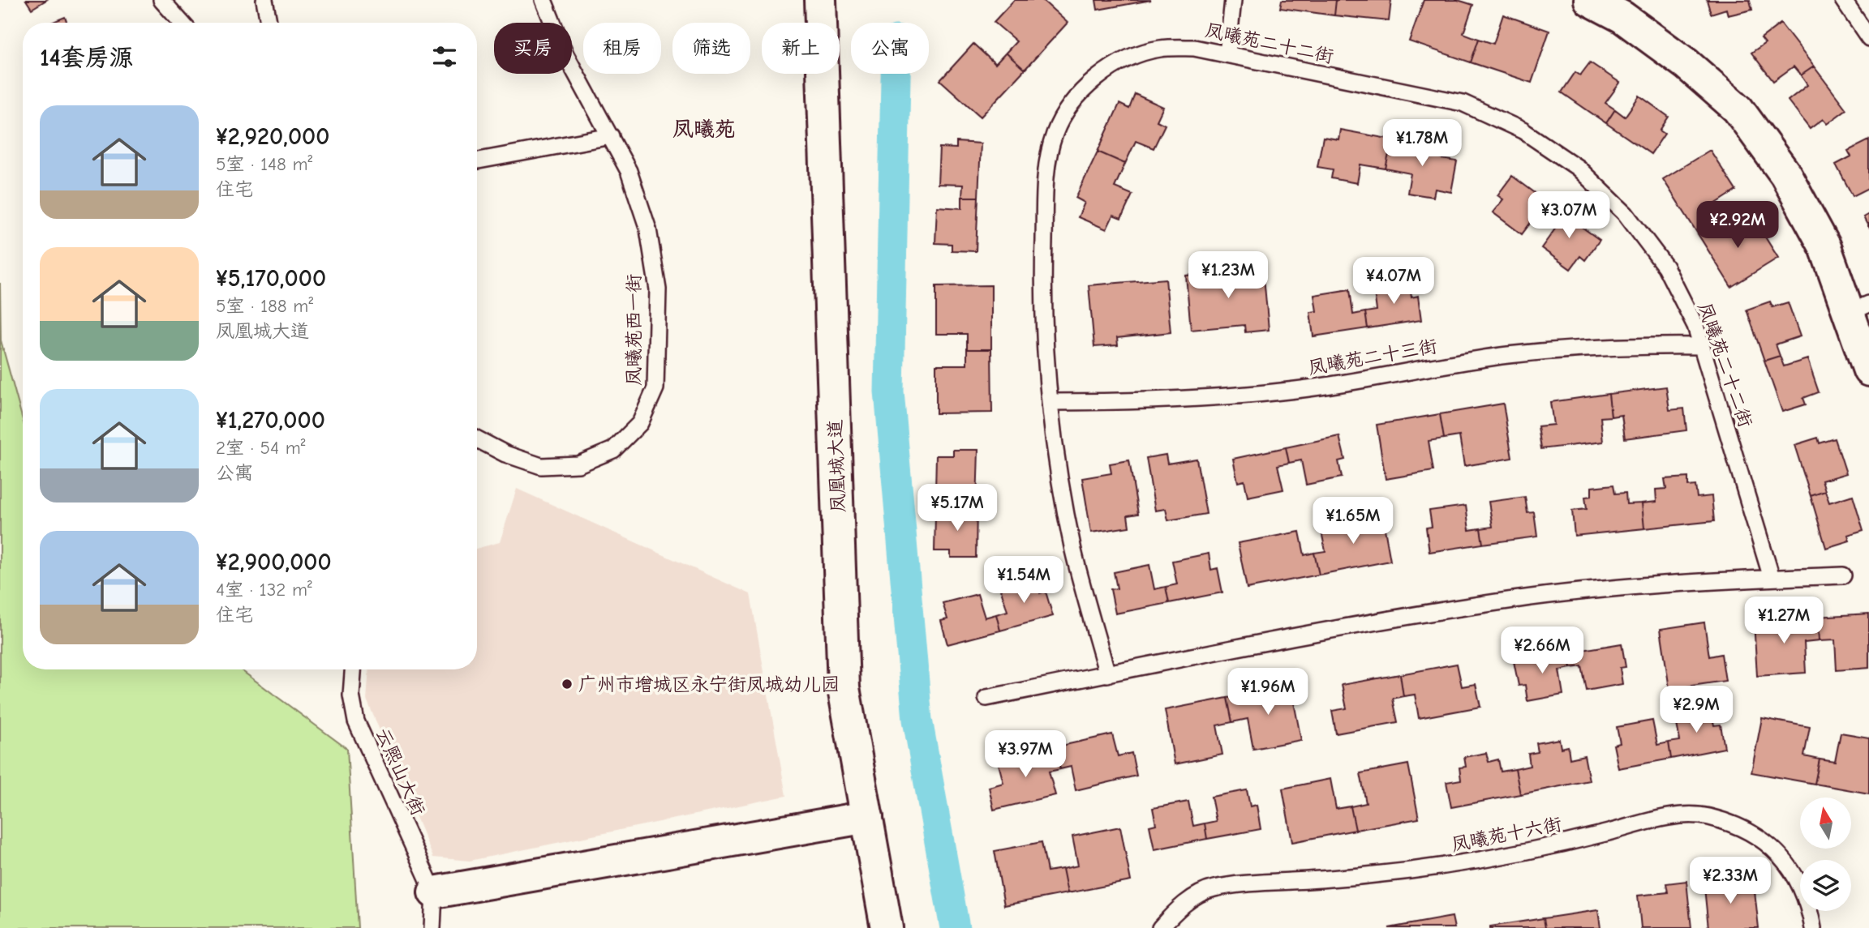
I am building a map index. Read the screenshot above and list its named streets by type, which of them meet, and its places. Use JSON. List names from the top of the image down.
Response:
{
  "streets": {
    "main road": ["凤凰城大道"],
    "lane": [
      "凤曦苑二十二街",
      "凤曦苑西一街",
      "凤曦苑二十三街",
      "云熙山大街",
      "凤曦苑十六街"
    ]
  },
  "crossings": [
    ["凤曦苑二十二街", "凤曦苑二十三街"]
  ],
  "districts": ["凤曦苑"],
  "places": ["广州市增城区永宁街凤城幼儿园"],
  "north": "top",
  "page": {
    "chip": [
      "买房",
      "租房",
      "筛选",
      "新上",
      "公寓"
    ],
    "heading": "14套房源",
    "list": [
      {
        "name": "¥2,920,000",
        "note": "5室 · 148 m² · 住宅"
      },
      {
        "name": "¥5,170,000",
        "note": "5室 · 188 m² · 凤凰城大道"
      },
      {
        "name": "¥1,270,000",
        "note": "2室 · 54 m² · 公寓"
      },
      {
        "name": "¥2,900,000",
        "note": "4室 · 132 m² · 住宅"
      }
    ],
    "price": [
      "¥1.78M",
      "¥3.07M",
      "¥2.92M",
      "¥1.23M",
      "¥4.07M",
      "¥5.17M",
      "¥1.65M",
      "¥1.54M",
      "¥1.27M",
      "¥2.66M",
      "¥1.96M",
      "¥2.9M",
      "¥3.97M",
      "¥2.33M"
    ]
  }
}
